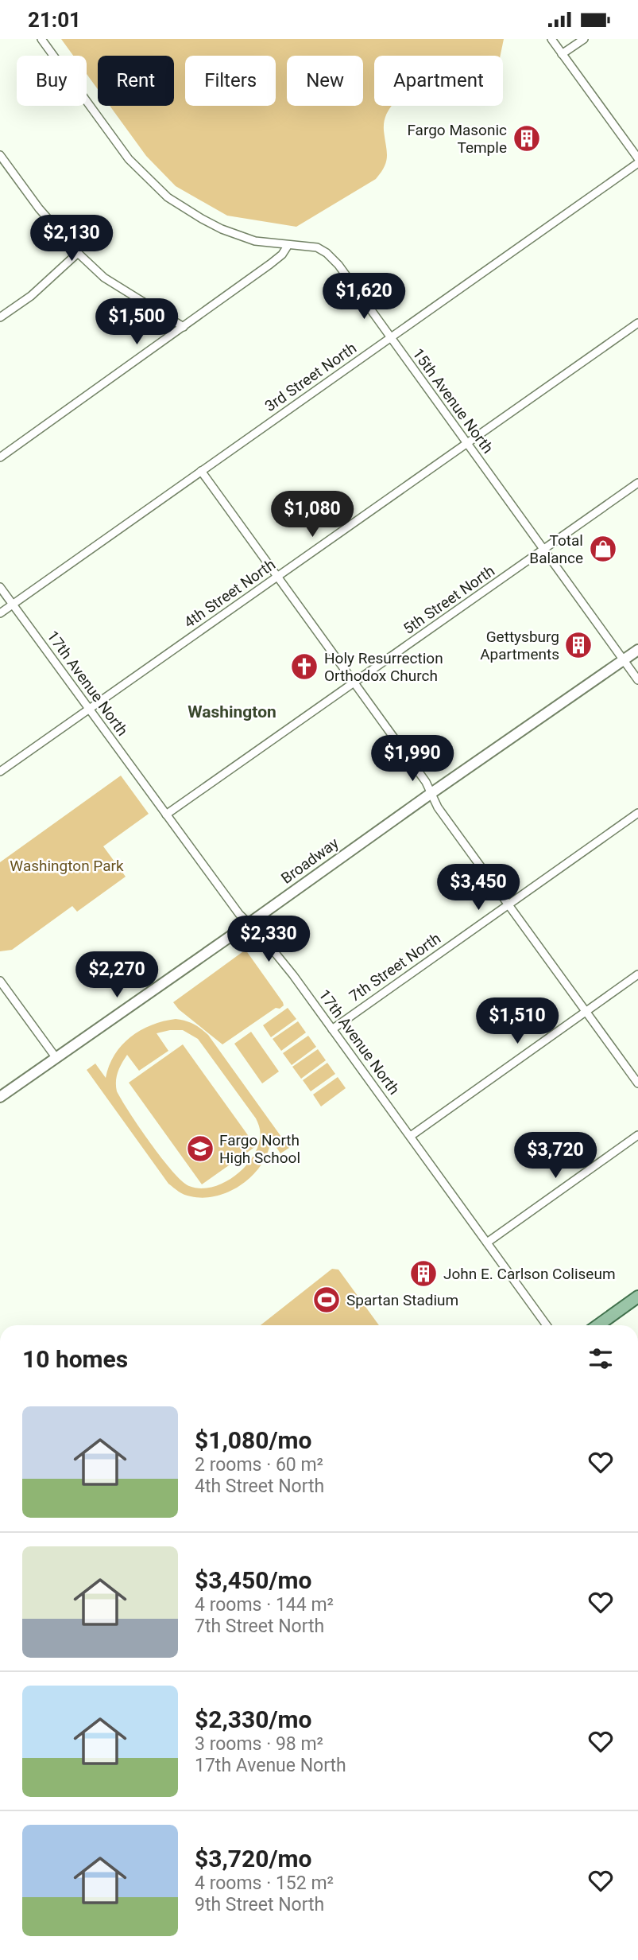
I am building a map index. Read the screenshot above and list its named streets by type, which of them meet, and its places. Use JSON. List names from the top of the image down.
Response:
{
  "streets": {
    "street": [
      "3rd Street North",
      "15th Avenue North",
      "4th Street North",
      "5th Street North",
      "17th Avenue North",
      "Broadway",
      "7th Street North"
    ]
  },
  "crossings": [
    ["3rd Street North", "15th Avenue North"],
    ["3rd Street North", "17th Avenue North"],
    ["15th Avenue North", "4th Street North"],
    ["15th Avenue North", "5th Street North"],
    ["15th Avenue North", "Broadway"],
    ["4th Street North", "17th Avenue North"],
    ["5th Street North", "17th Avenue North"],
    ["17th Avenue North", "Broadway"],
    ["17th Avenue North", "7th Street North"]
  ],
  "districts": ["Washington"],
  "parks": ["Washington Park"],
  "places": {
    "building": ["Fargo Masonic Temple", "Gettysburg Apartments", "John E. Carlson Coliseum"],
    "shop": ["Total Balance"],
    "church": ["Holy Resurrection Orthodox Church"],
    "school or university": ["Fargo North High School"],
    "sports": ["Spartan Stadium"]
  },
  "page": {
    "status": "21:01",
    "chip": [
      "Buy",
      "Rent",
      "Filters",
      "New",
      "Apartment"
    ],
    "price": [
      "$2,130",
      "$1,620",
      "$1,500",
      "$1,080",
      "$1,990",
      "$3,450",
      "$2,330",
      "$2,270",
      "$1,510",
      "$3,720"
    ],
    "heading": "10 homes",
    "list": [
      {
        "name": "$1,080/mo",
        "note": "2 rooms · 60 m² · 4th Street North"
      },
      {
        "name": "$3,450/mo",
        "note": "4 rooms · 144 m² · 7th Street North"
      },
      {
        "name": "$2,330/mo",
        "note": "3 rooms · 98 m² · 17th Avenue North"
      },
      {
        "name": "$3,720/mo",
        "note": "4 rooms · 152 m² · 9th Street North"
      }
    ]
  }
}
